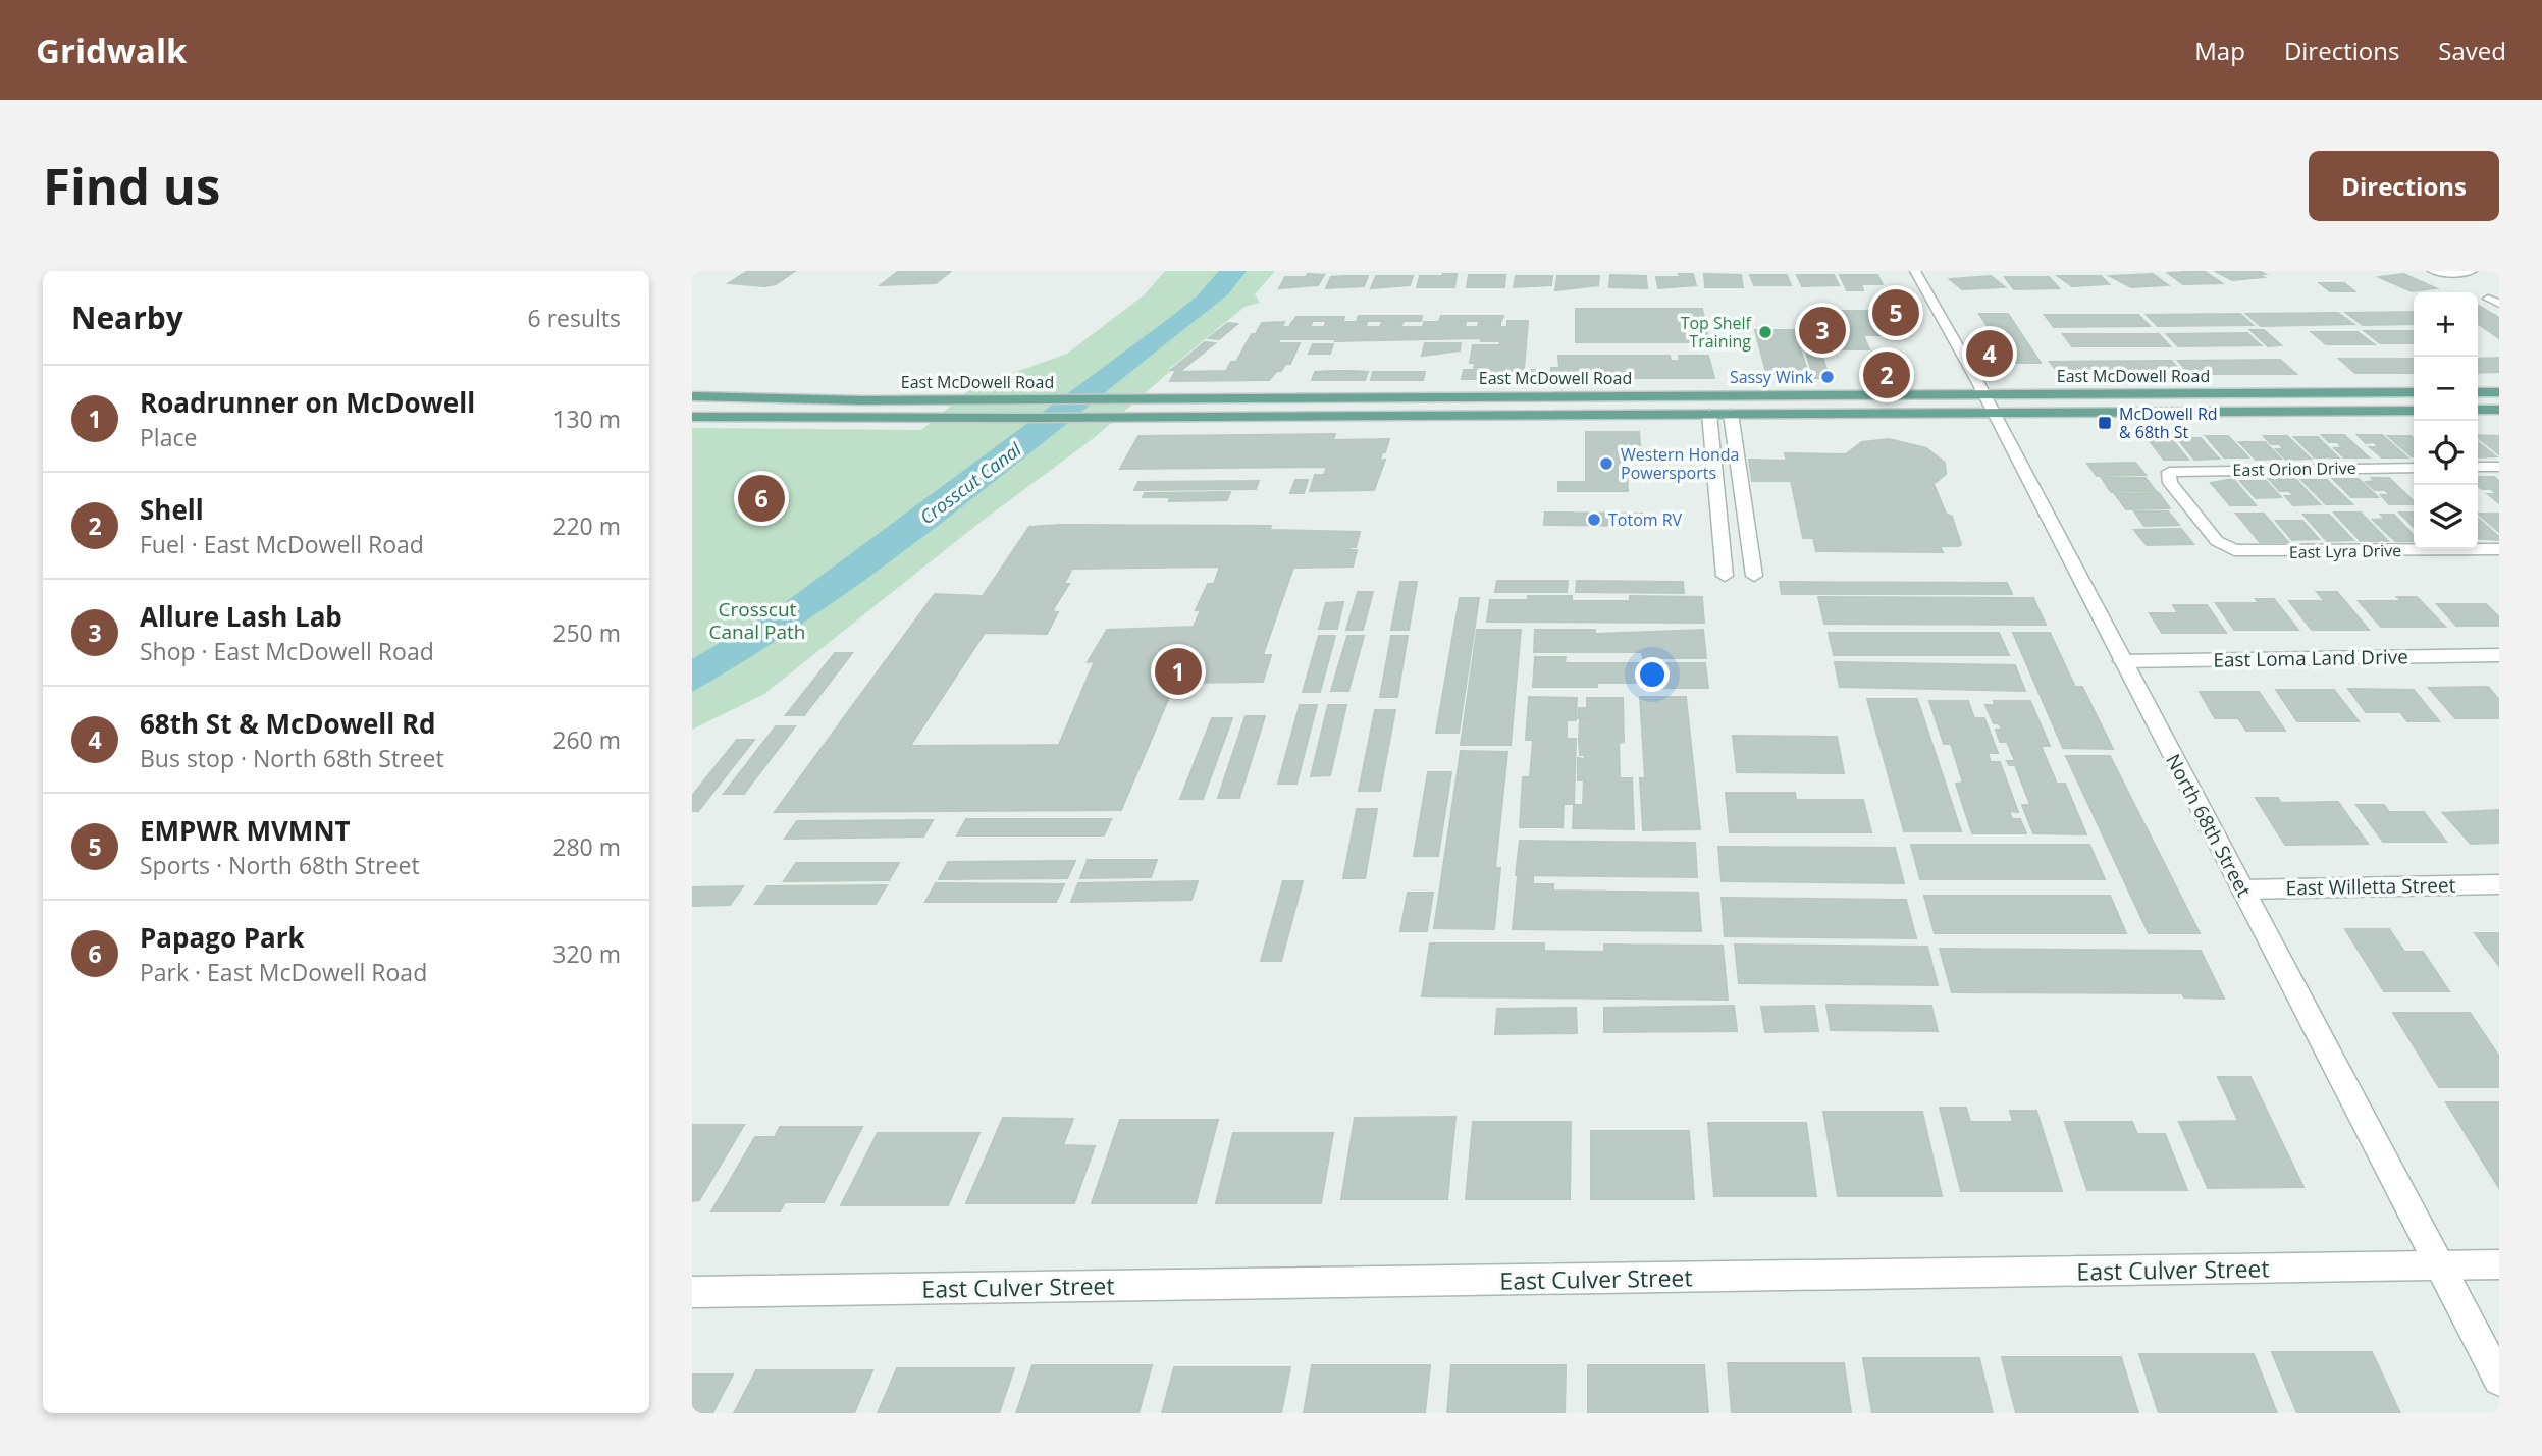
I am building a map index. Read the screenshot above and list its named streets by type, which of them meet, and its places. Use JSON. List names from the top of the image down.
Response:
{
  "streets": {
    "main road": ["East McDowell Road"],
    "street": [
      "East Orion Drive",
      "East Lyra Drive",
      "East Loma Land Drive",
      "North 68th Street",
      "East Willetta Street",
      "East Culver Street"
    ]
  },
  "crossings": [
    ["East McDowell Road", "North 68th Street"],
    ["East Orion Drive", "East Lyra Drive"],
    ["East Loma Land Drive", "North 68th Street"],
    ["North 68th Street", "East Willetta Street"],
    ["North 68th Street", "East Culver Street"]
  ],
  "water": ["Crosscut Canal"],
  "parks": ["Crosscut Canal Path"],
  "places": {
    "other": [
      "Top Shelf Training",
      "Sassy Wink",
      "Western Honda Powersports",
      "Totom RV"
    ],
    "transit": ["McDowell Rd & 68th St"]
  },
  "page": {
    "header": "Gridwalk",
    "nav": ["Map", "Directions", "Saved"],
    "buttons": "Directions",
    "title": "Find us",
    "heading": ["Nearby", "6 results"],
    "pins": [
      "5",
      "3",
      "4",
      "2",
      "6",
      "1"
    ],
    "map_buttons": ["+", "−"],
    "list": [
      {
        "mark": "1",
        "name": "Roadrunner on McDowell",
        "note": "Place",
        "value": "130 m"
      },
      {
        "mark": "2",
        "name": "Shell",
        "note": "Fuel · East McDowell Road",
        "value": "220 m"
      },
      {
        "mark": "3",
        "name": "Allure Lash Lab",
        "note": "Shop · East McDowell Road",
        "value": "250 m"
      },
      {
        "mark": "4",
        "name": "68th St & McDowell Rd",
        "note": "Bus stop · North 68th Street",
        "value": "260 m"
      },
      {
        "mark": "5",
        "name": "EMPWR MVMNT",
        "note": "Sports · North 68th Street",
        "value": "280 m"
      },
      {
        "mark": "6",
        "name": "Papago Park",
        "note": "Park · East McDowell Road",
        "value": "320 m"
      }
    ]
  }
}
